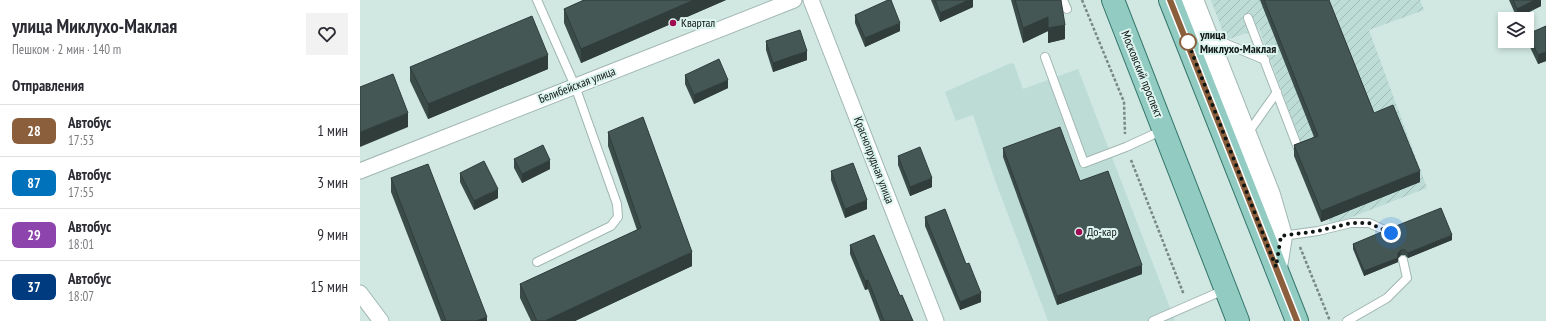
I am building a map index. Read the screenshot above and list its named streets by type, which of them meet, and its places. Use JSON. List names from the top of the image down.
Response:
{
  "streets": {
    "main road": ["Московский проспект"],
    "street": ["Белибейская улица", "Краснопрудная улица"]
  },
  "places": ["Квартал", "улица Миклухо-Маклая", "До-кар"],
  "lines": ["bus line 28"],
  "page": {
    "heading": [
      ["улица Миклухо-Маклая", "Пешком · 2 мин · 140 m"],
      "Отправления"
    ],
    "list": [
      {
        "mark": "28",
        "name": "Автобус",
        "note": "17:53",
        "value": "1 мин"
      },
      {
        "mark": "87",
        "name": "Автобус",
        "note": "17:55",
        "value": "3 мин"
      },
      {
        "mark": "29",
        "name": "Автобус",
        "note": "18:01",
        "value": "9 мин"
      },
      {
        "mark": "37",
        "name": "Автобус",
        "note": "18:07",
        "value": "15 мин"
      }
    ]
  }
}
